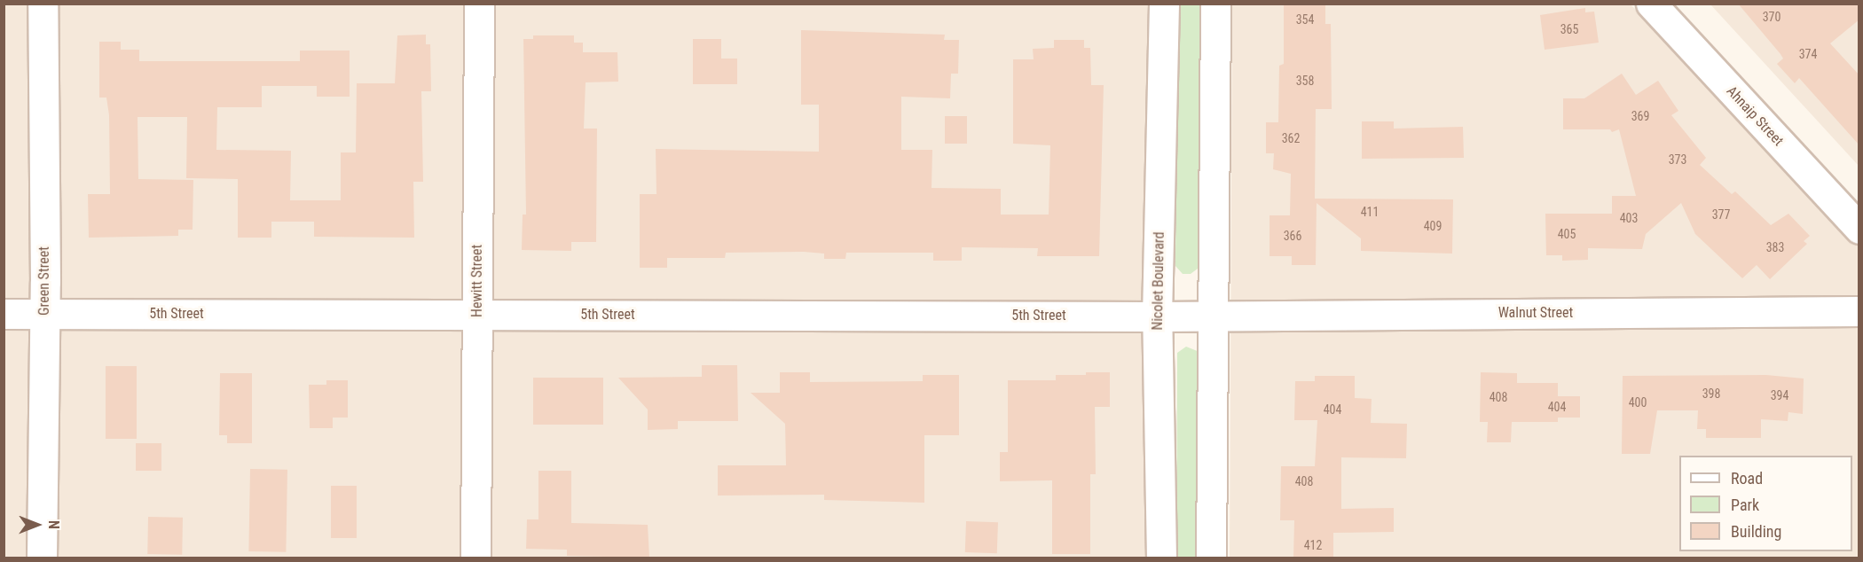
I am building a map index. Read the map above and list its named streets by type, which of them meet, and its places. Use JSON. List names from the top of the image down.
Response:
{
  "streets": {
    "street": [
      "Ahnaip Street",
      "Green Street",
      "Hewitt Street",
      "Nicolet Boulevard",
      "Walnut Street",
      "5th Street"
    ]
  },
  "crossings": [
    ["Green Street", "5th Street"],
    ["Hewitt Street", "5th Street"],
    ["Nicolet Boulevard", "5th Street"],
    ["Walnut Street", "5th Street"]
  ],
  "house_numbers": [
    "370",
    "354",
    "365",
    "374",
    "358",
    "369",
    "362",
    "373",
    "411",
    "377",
    "403",
    "409",
    "405",
    "366",
    "383",
    "398",
    "394",
    "408",
    "400",
    "404",
    "404",
    "408",
    "412"
  ],
  "legend": ["Road", "Park", "Building"],
  "north": "right"
}
